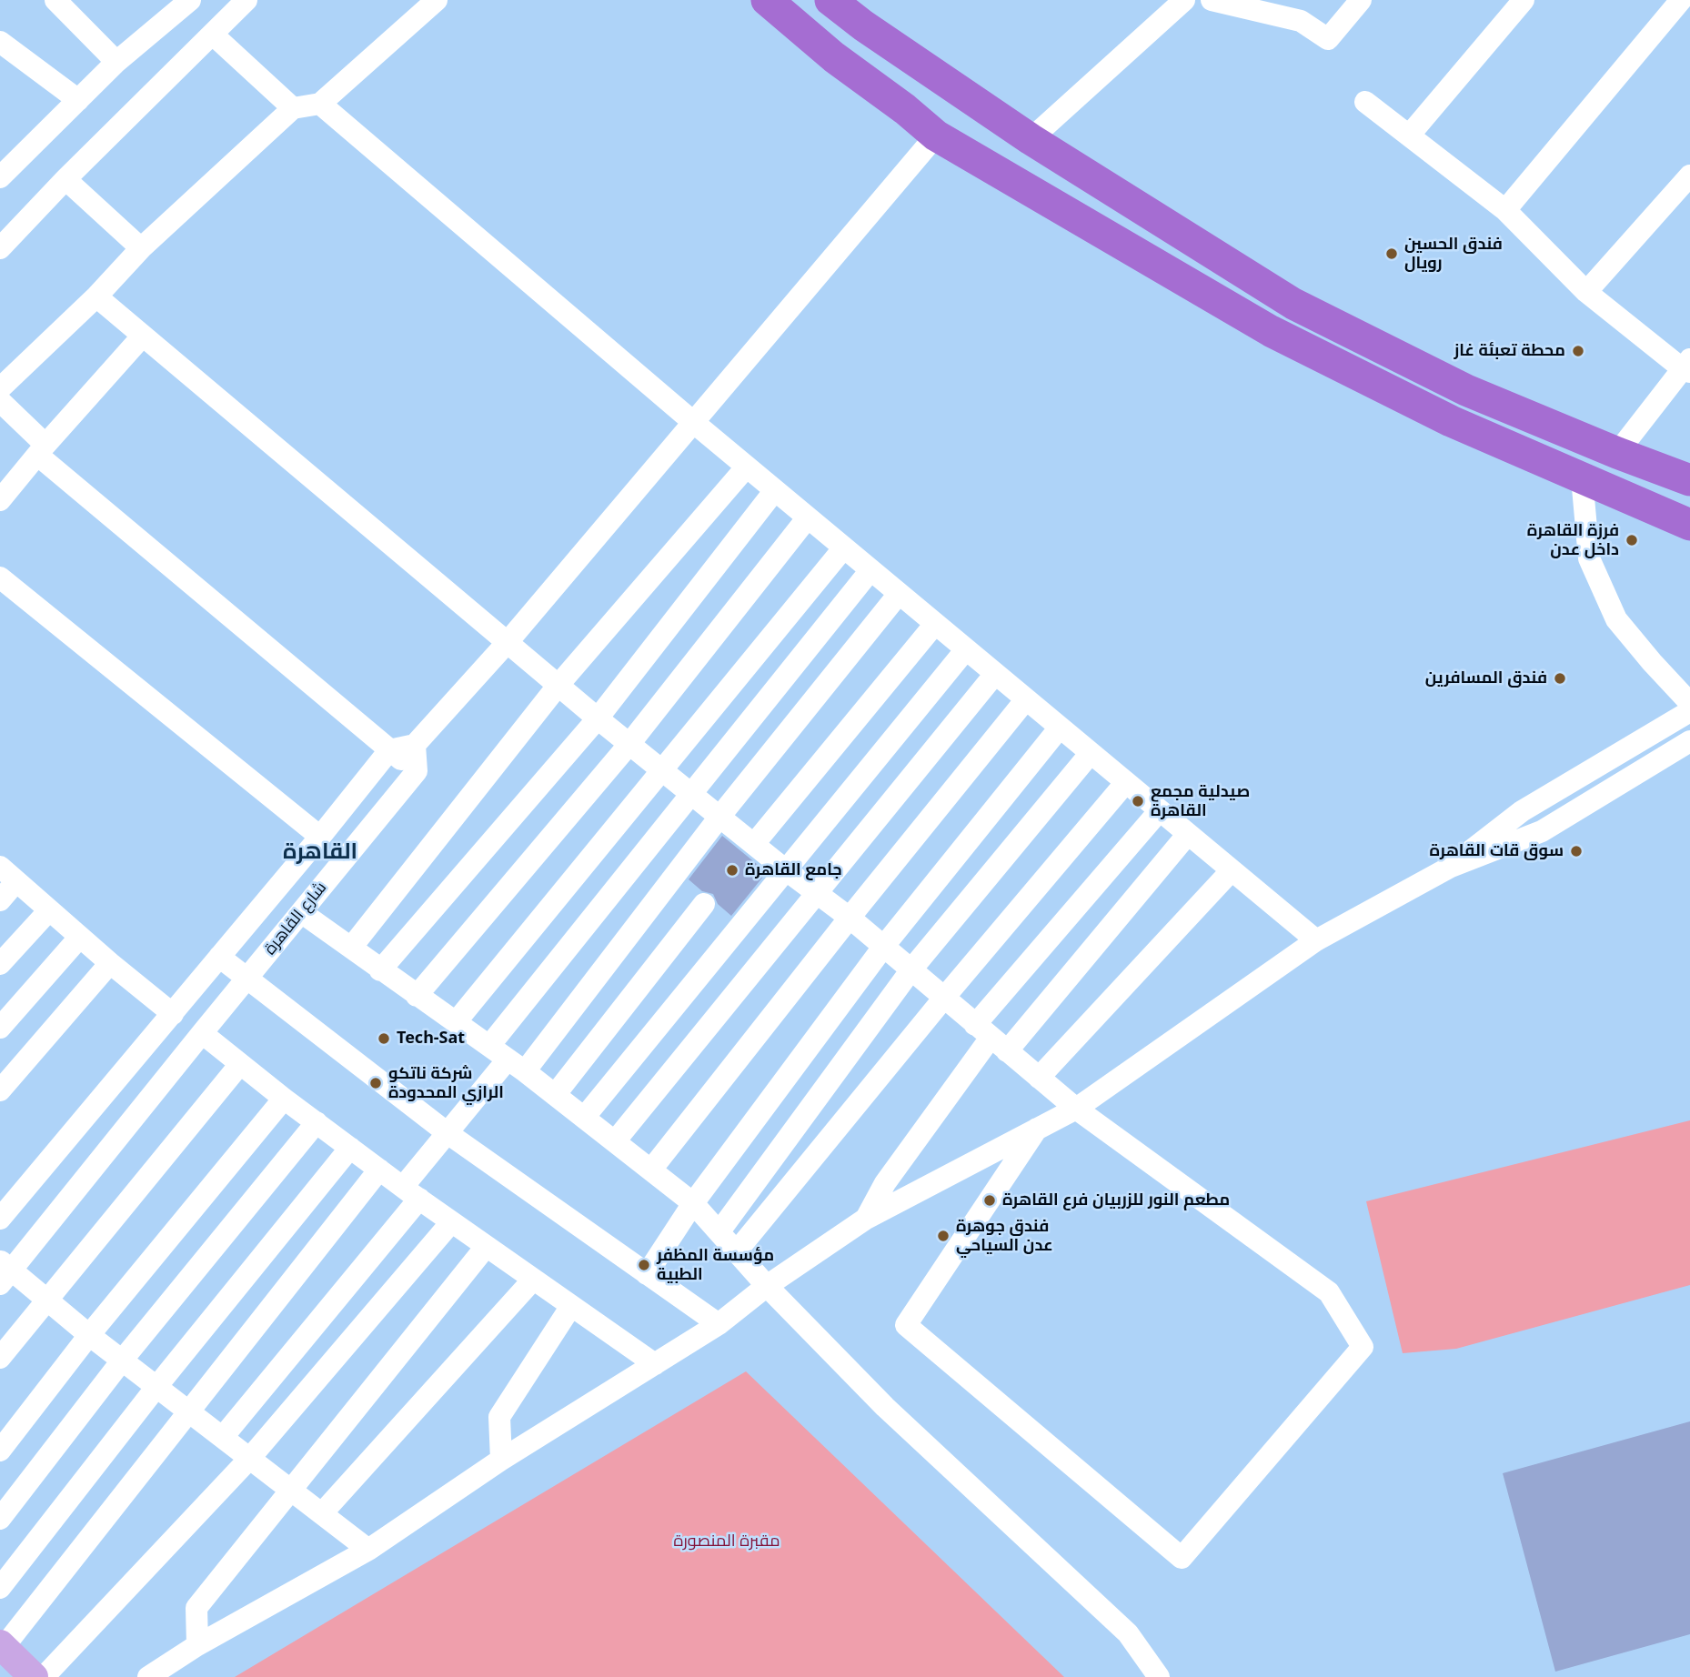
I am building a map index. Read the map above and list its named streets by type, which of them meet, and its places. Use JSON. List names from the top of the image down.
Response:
{
  "streets": {
    "street": ["شارع القاهرة"]
  },
  "districts": ["القاهرة"],
  "parks": ["مقبرة المنصورة"],
  "places": [
    "فندق الحسين رويال",
    "محطة تعبئة غاز",
    "فرزة القاهرة داخل عدن",
    "فندق المسافرين",
    "صيدلية مجمع القاهرة",
    "سوق قات القاهرة",
    "جامع القاهرة",
    "Tech-Sat",
    "شركة ناتكو الرازي المحدودة",
    "مطعم النور للزربيان فرع القاهرة",
    "فندق جوهرة عدن السياحي",
    "مؤسسة المظفر الطبية"
  ]
}
